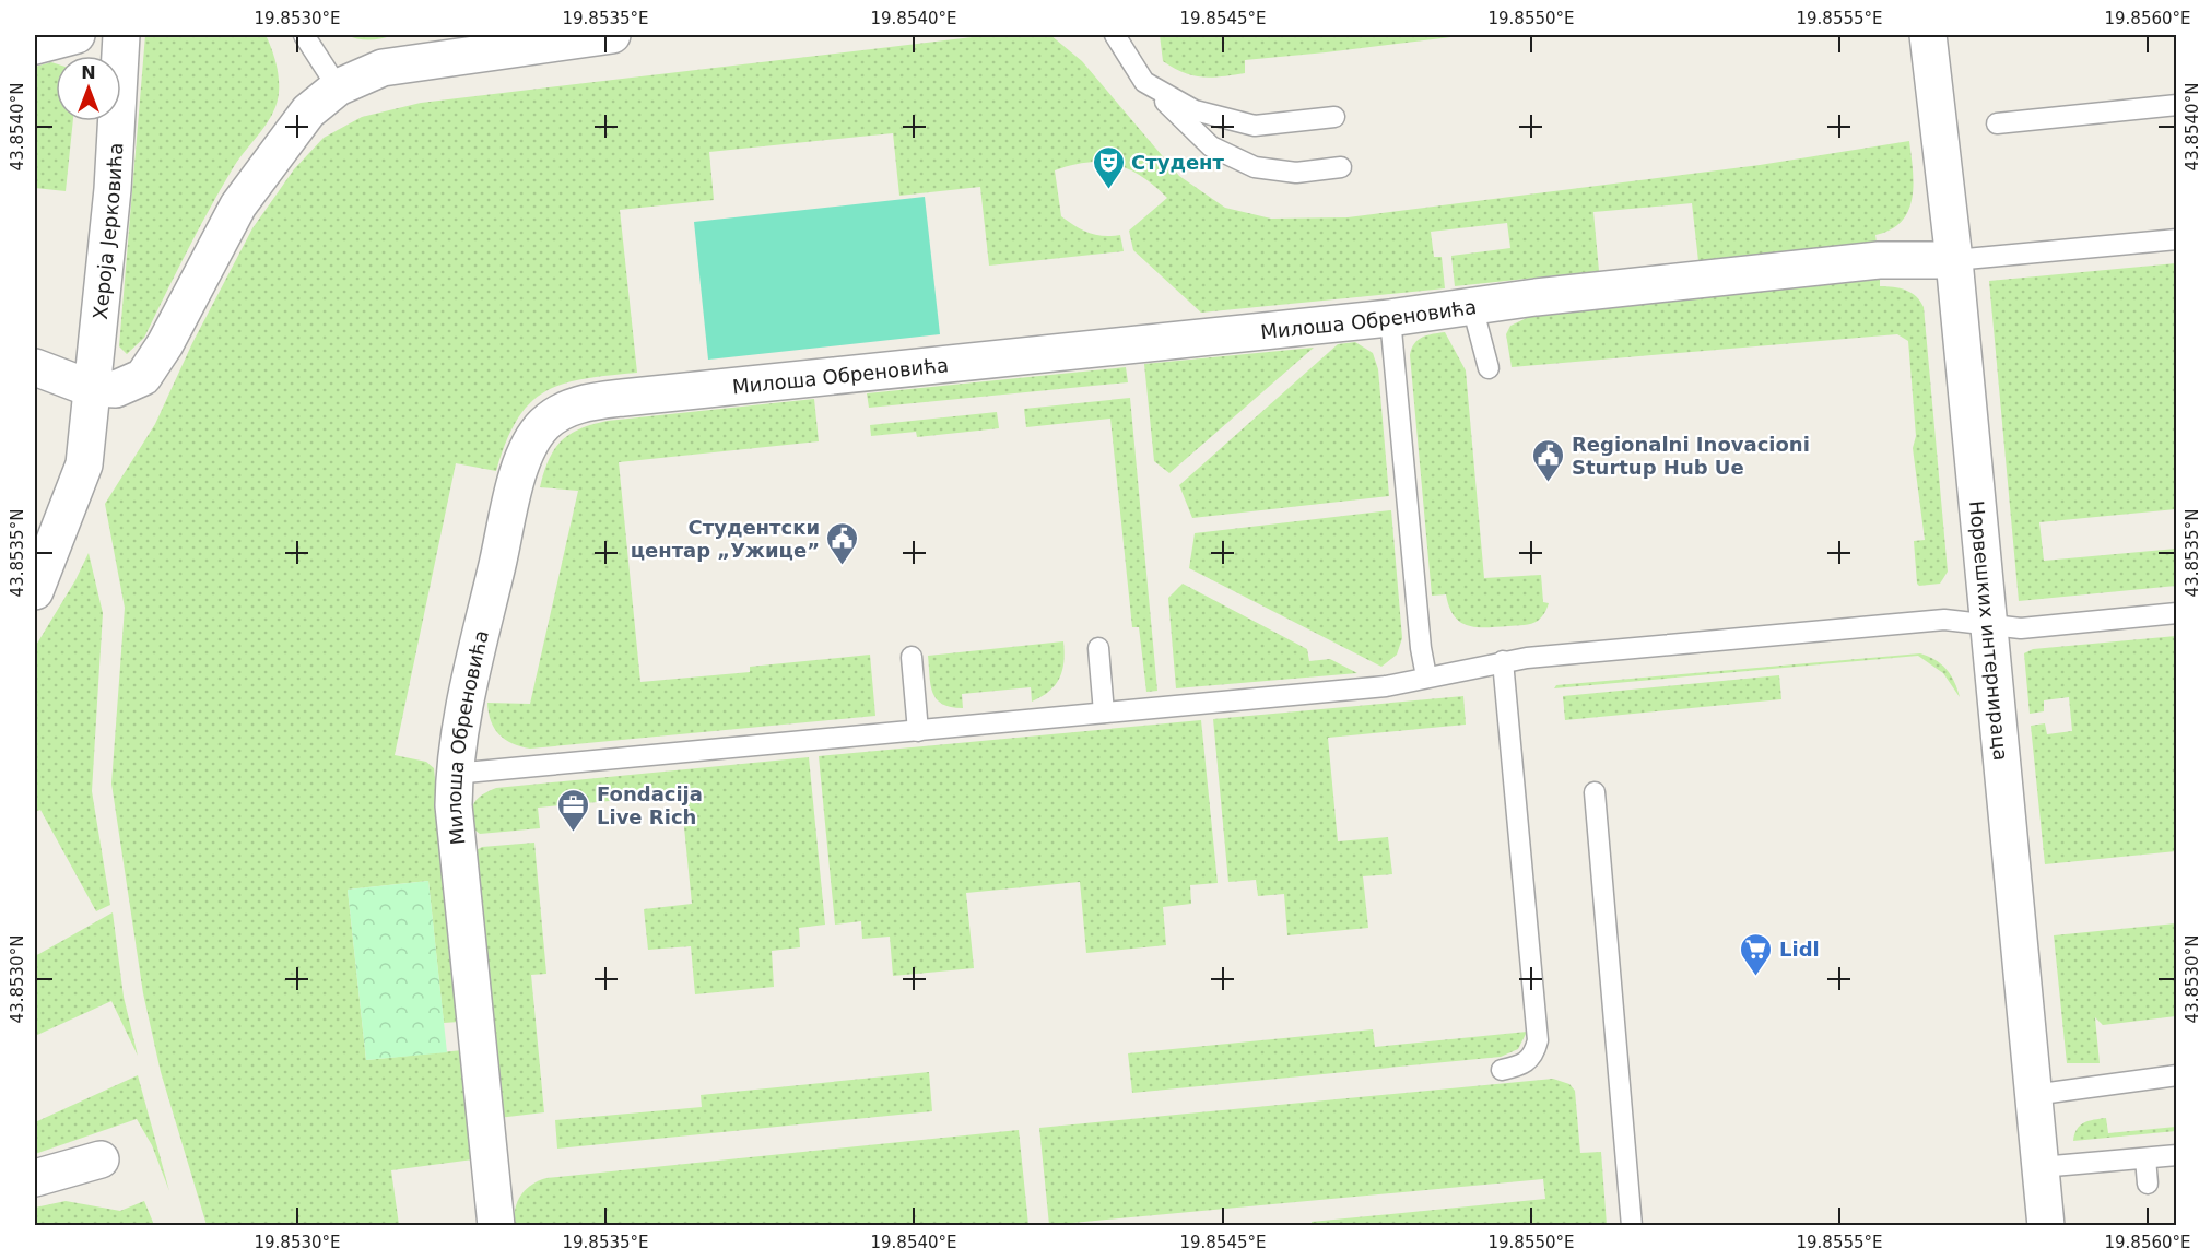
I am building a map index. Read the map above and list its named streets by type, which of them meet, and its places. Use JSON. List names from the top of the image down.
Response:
{
  "streets": {
    "street": ["Хероја Јерковића", "Милоша Обреновића", "Норвешких интернираца"]
  },
  "crossings": [
    ["Милоша Обреновића", "Норвешких интернираца"]
  ],
  "places": {
    "theatre": ["Студент"],
    "public building": ["Regionalni Inovacioni Sturtup Hub Ue", "Студентски центар „Ужице”"],
    "office": ["Fondacija Live Rich"],
    "supermarket": ["Lidl"]
  },
  "north": "top",
  "coordinates": [
    "19.8530°E",
    "19.8535°E",
    "19.8540°E",
    "19.8545°E",
    "19.8550°E",
    "19.8555°E",
    "19.8560°E",
    "43.8540°N",
    "43.8535°N",
    "43.8530°N"
  ]
}
